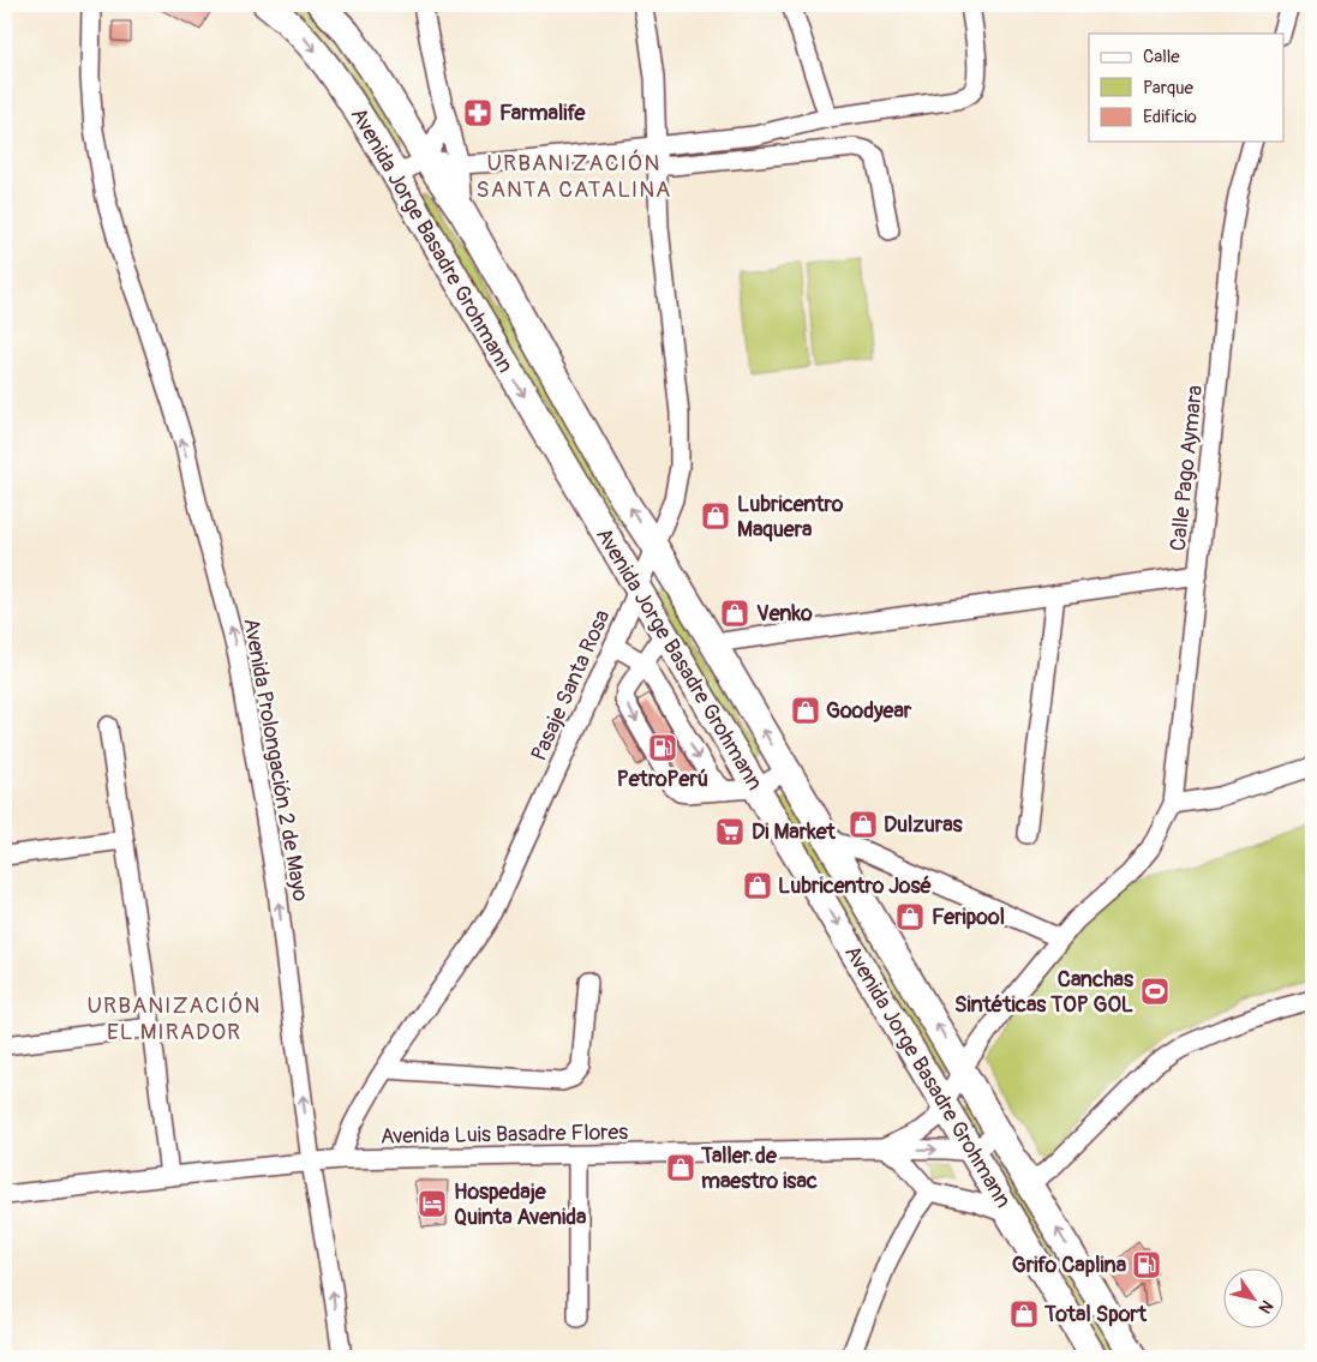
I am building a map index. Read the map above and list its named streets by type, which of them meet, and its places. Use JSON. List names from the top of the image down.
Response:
{
  "streets": {
    "highway": ["Avenida Jorge Basadre Grohmann"],
    "street": [
      "Calle Pago Aymara",
      "Pasaje Santa Rosa",
      "Avenida Prolongación 2 de Mayo",
      "Avenida Luis Basadre Flores"
    ]
  },
  "crossings": [
    ["Avenida Jorge Basadre Grohmann", "Pasaje Santa Rosa"],
    ["Avenida Jorge Basadre Grohmann", "Avenida Luis Basadre Flores"],
    ["Pasaje Santa Rosa", "Avenida Luis Basadre Flores"],
    ["Avenida Prolongación 2 de Mayo", "Avenida Luis Basadre Flores"]
  ],
  "districts": ["URBANIZACIÓN SANTA CATALINA", "URBANIZACIÓN EL MIRADOR"],
  "places": {
    "pharmacy": ["Farmalife"],
    "shop": [
      "Lubricentro Maquera",
      "Venko",
      "Goodyear",
      "Dulzuras",
      "Lubricentro José",
      "Feripool",
      "Taller de maestro isac",
      "Total Sport"
    ],
    "fuel station": ["PetroPerú", "Grifo Caplina"],
    "supermarket": ["Di Market"],
    "sports": ["Canchas Sintéticas TOP GOL"],
    "hotel": ["Hospedaje Quinta Avenida"]
  },
  "legend": ["Calle", "Parque", "Edificio"],
  "north": "bottom right"
}
